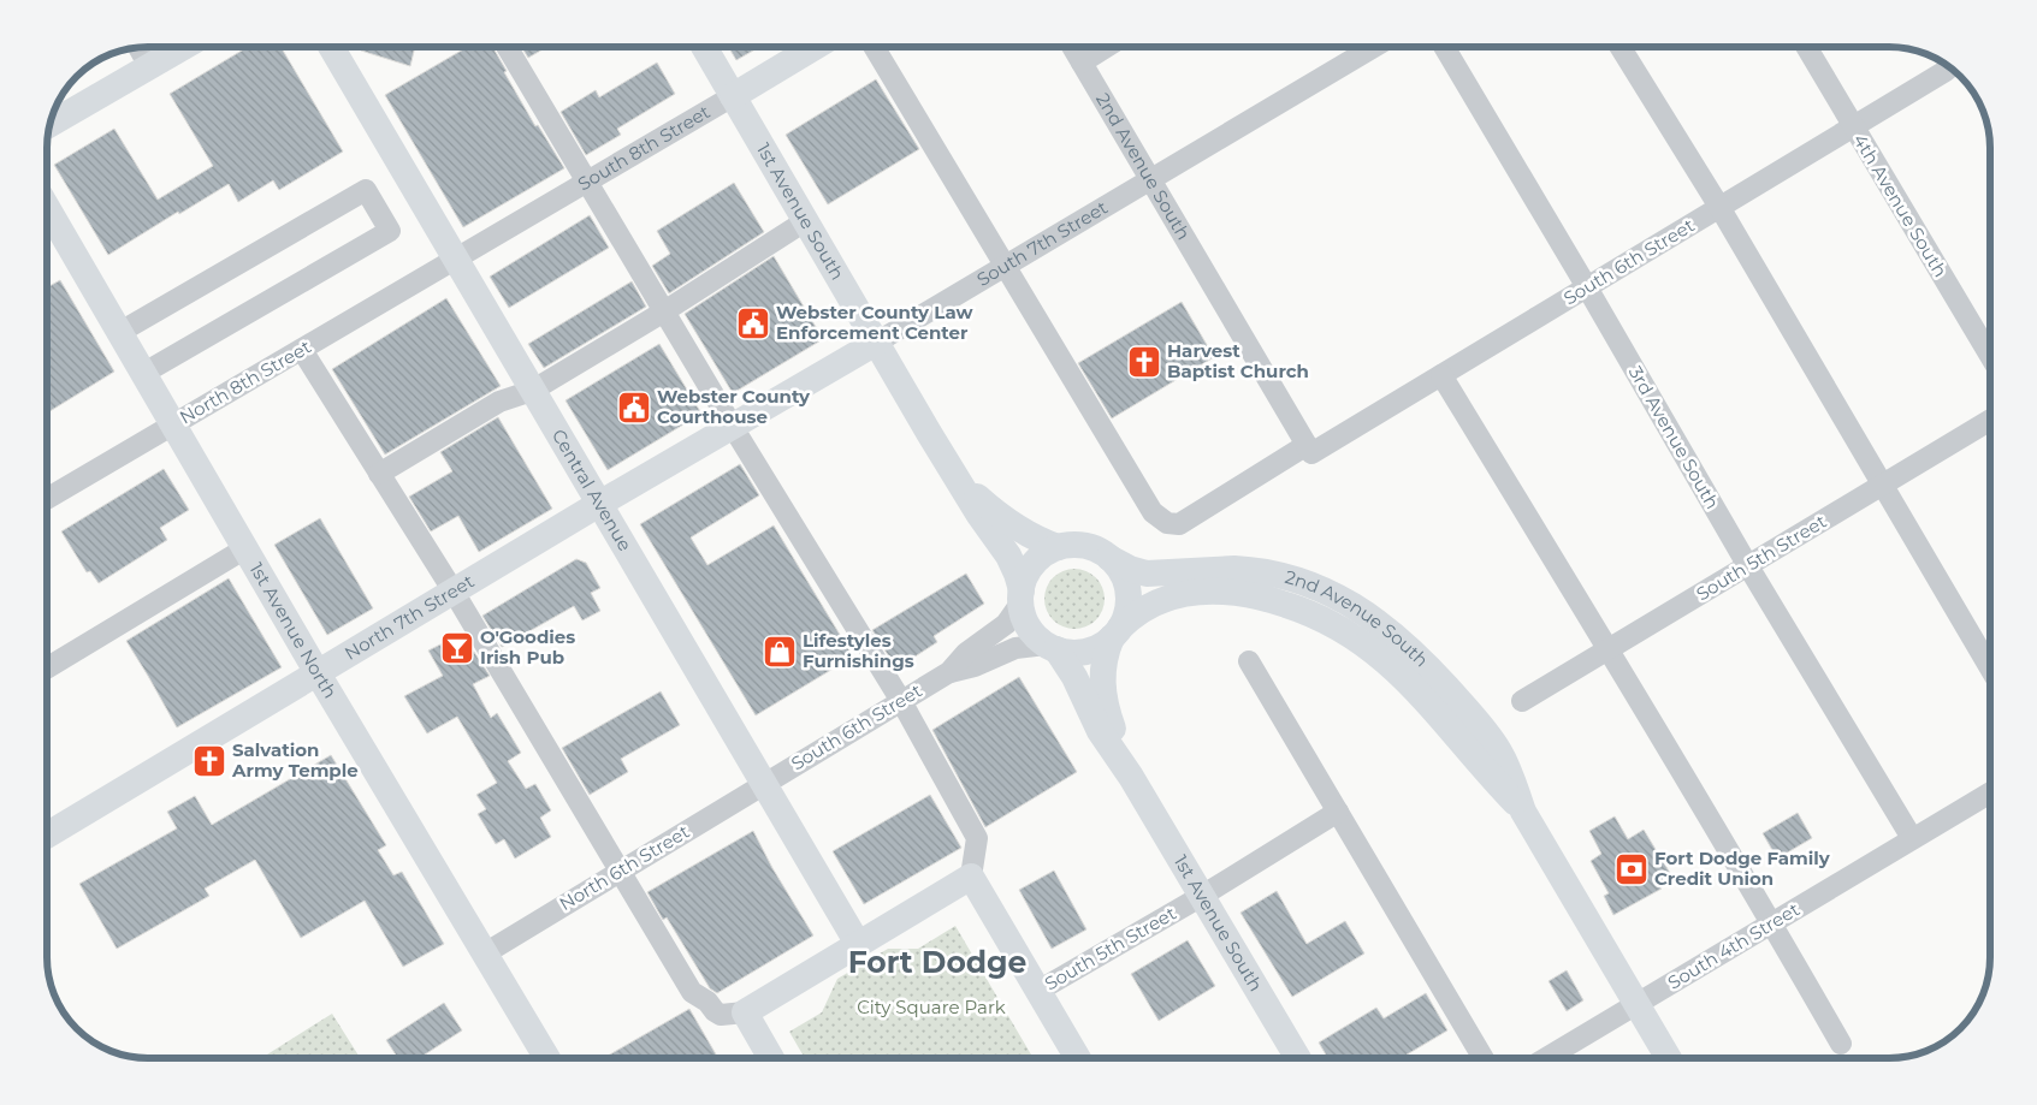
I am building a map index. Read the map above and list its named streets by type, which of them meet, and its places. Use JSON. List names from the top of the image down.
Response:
{
  "streets": {
    "main road": [
      "South 8th Street",
      "2nd Avenue South",
      "1st Avenue South",
      "South 7th Street",
      "Central Avenue",
      "North 7th Street",
      "1st Avenue North"
    ],
    "street": [
      "4th Avenue South",
      "South 6th Street",
      "North 8th Street",
      "3rd Avenue South",
      "South 5th Street",
      "North 6th Street",
      "South 4th Street"
    ]
  },
  "crossings": [
    ["South 8th Street", "1st Avenue South"],
    ["South 8th Street", "North 8th Street"],
    ["South 8th Street", "Central Avenue"],
    ["2nd Avenue South", "1st Avenue South"],
    ["2nd Avenue South", "South 7th Street"],
    ["2nd Avenue South", "South 6th Street"],
    ["2nd Avenue South", "South 4th Street"],
    ["4th Avenue South", "South 6th Street"],
    ["1st Avenue South", "South 7th Street"],
    ["1st Avenue South", "South 6th Street"],
    ["1st Avenue South", "South 5th Street"],
    ["South 7th Street", "South 6th Street"],
    ["South 7th Street", "Central Avenue"],
    ["South 7th Street", "North 7th Street"],
    ["South 6th Street", "3rd Avenue South"],
    ["South 6th Street", "Central Avenue"],
    ["South 6th Street", "North 6th Street"],
    ["North 8th Street", "Central Avenue"],
    ["North 8th Street", "1st Avenue North"],
    ["3rd Avenue South", "South 5th Street"],
    ["3rd Avenue South", "South 4th Street"],
    ["Central Avenue", "North 7th Street"],
    ["Central Avenue", "North 6th Street"],
    ["North 7th Street", "1st Avenue North"],
    ["1st Avenue North", "North 6th Street"]
  ],
  "districts": ["Fort Dodge"],
  "parks": ["City Square Park"],
  "places": {
    "public building": ["Webster County Law Enforcement Center", "Webster County Courthouse"],
    "church": ["Harvest Baptist Church", "Salvation Army Temple"],
    "bar": ["O'Goodies Irish Pub"],
    "shop": ["Lifestyles Furnishings"],
    "bank": ["Fort Dodge Family Credit Union"]
  }
}
